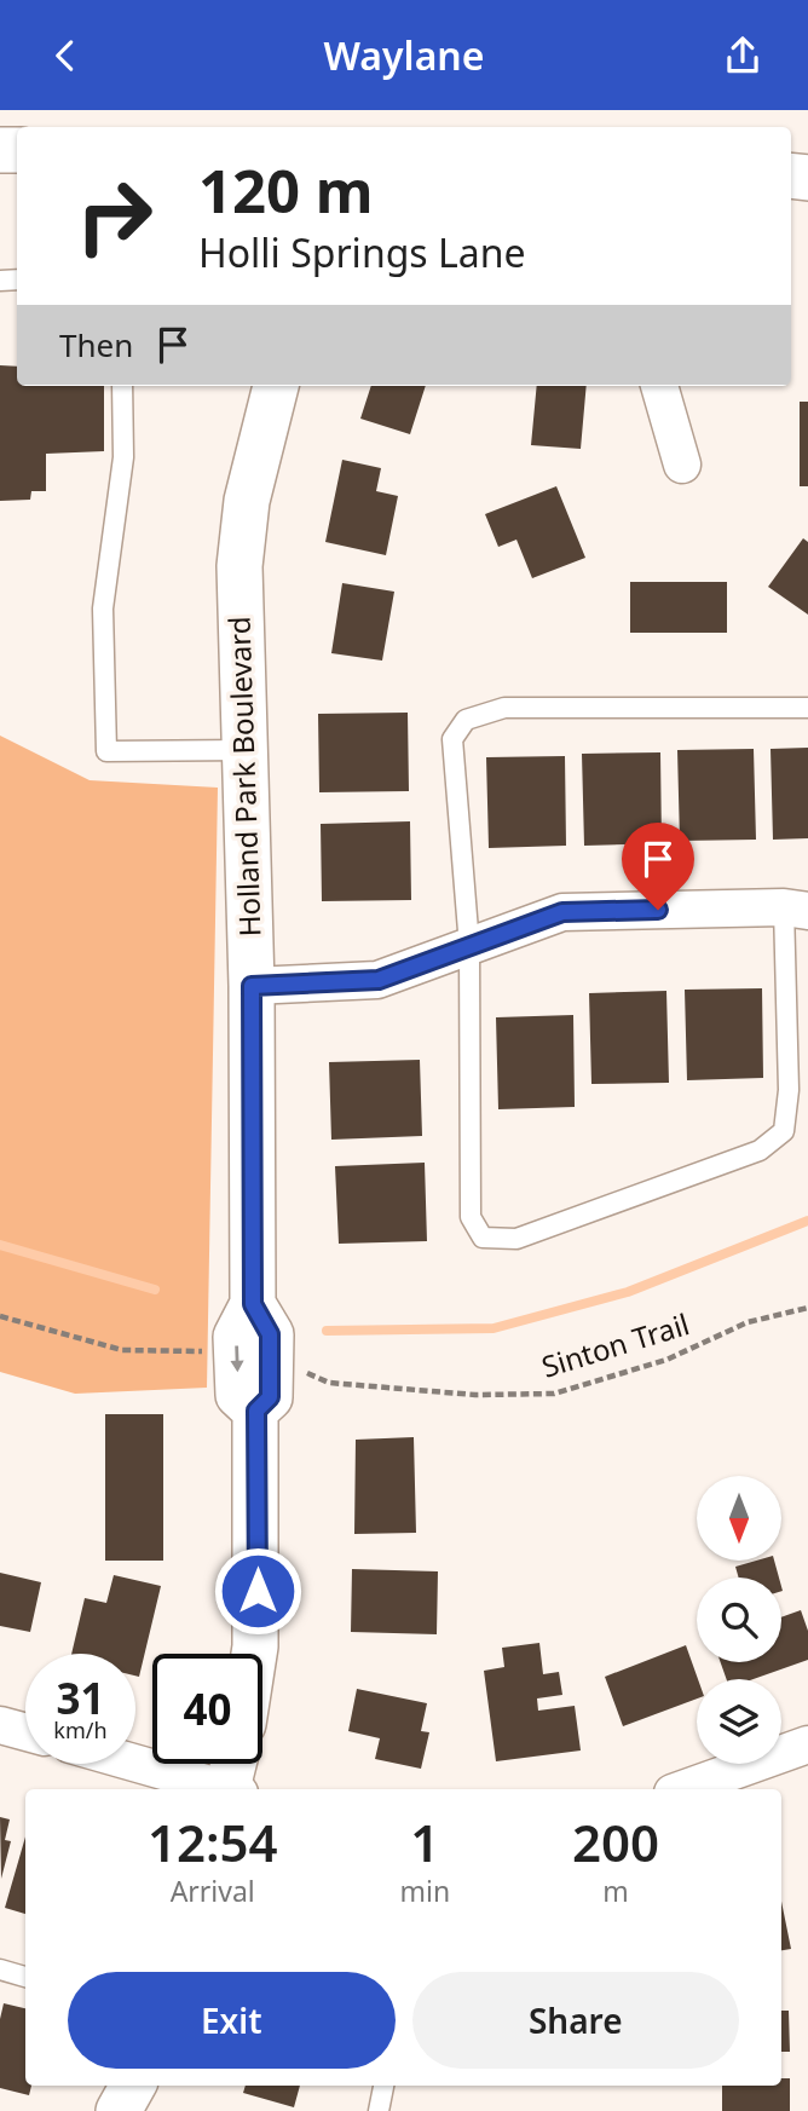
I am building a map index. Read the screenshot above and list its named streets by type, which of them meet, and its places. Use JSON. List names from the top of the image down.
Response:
{
  "streets": {
    "street": ["Holland Park Boulevard"],
    "path": ["Sinton Trail"]
  },
  "north": "bottom",
  "page": {
    "header": "Waylane",
    "turn": ["120 m", "Holli Springs Lane"],
    "then": "Then",
    "speed": "31 km/h",
    "limit": "40",
    "eta": [
      "12:54",
      "Arrival",
      "1",
      "min",
      "200",
      "m"
    ],
    "buttons": ["Exit", "Share"]
  }
}
